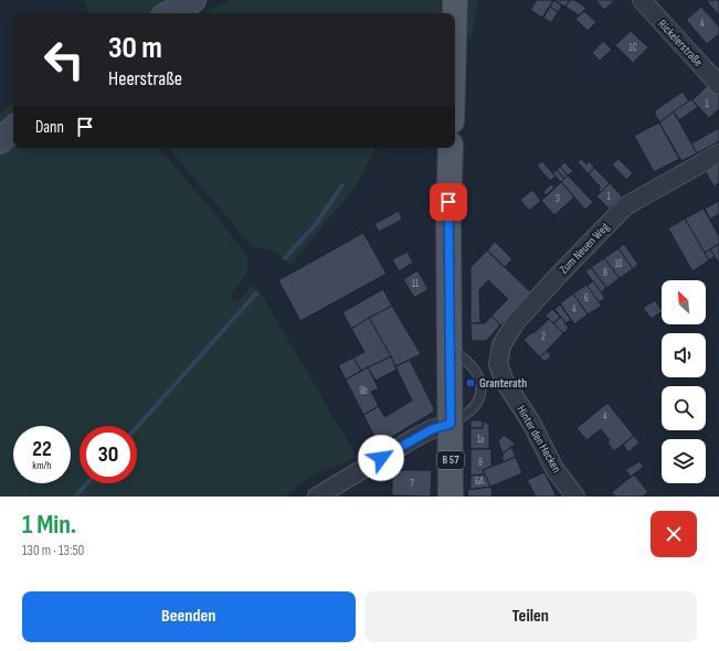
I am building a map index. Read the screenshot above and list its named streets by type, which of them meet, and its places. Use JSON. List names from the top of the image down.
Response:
{
  "streets": {
    "main road": ["B 57"],
    "street": ["Rickelerstraße", "Zum Neuen Weg", "Hinter den Hecken"]
  },
  "crossings": [
    ["Zum Neuen Weg", "Hinter den Hecken"]
  ],
  "places": {
    "transit": ["Granterath"]
  },
  "house_numbers": [
    "4",
    "1C",
    "1",
    "1",
    "3",
    "10",
    "8",
    "11",
    "6",
    "4",
    "2",
    "9b",
    "4",
    "1a",
    "8",
    "6A",
    "7"
  ],
  "north": "top left",
  "page": {
    "turn": ["30 m", "Heerstraße"],
    "then": "Dann",
    "speed": "22 km/h",
    "limit": "30",
    "heading": ["1 Min.", "130 m · 13:50"],
    "buttons": ["Beenden", "Teilen"]
  }
}
